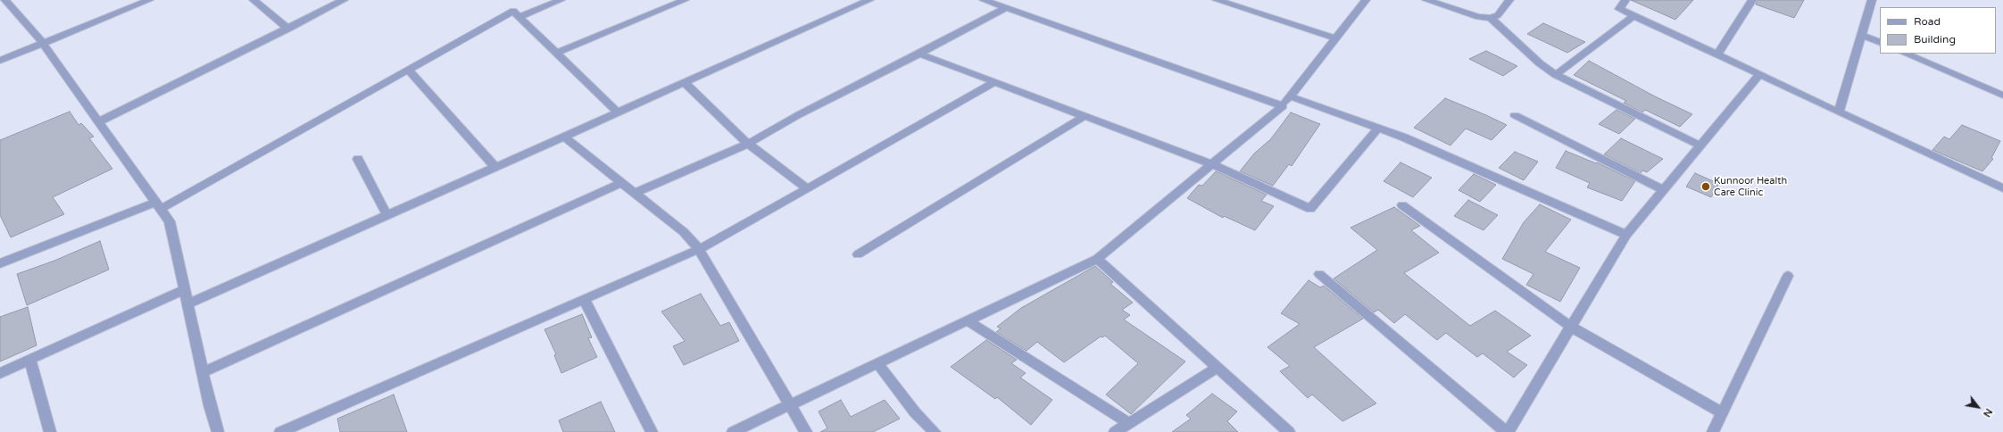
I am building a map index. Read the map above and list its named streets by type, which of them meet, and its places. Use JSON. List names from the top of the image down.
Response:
{
  "places": ["Kunnoor Health Care Clinic"],
  "legend": ["Road", "Building"],
  "north": "bottom right"
}
